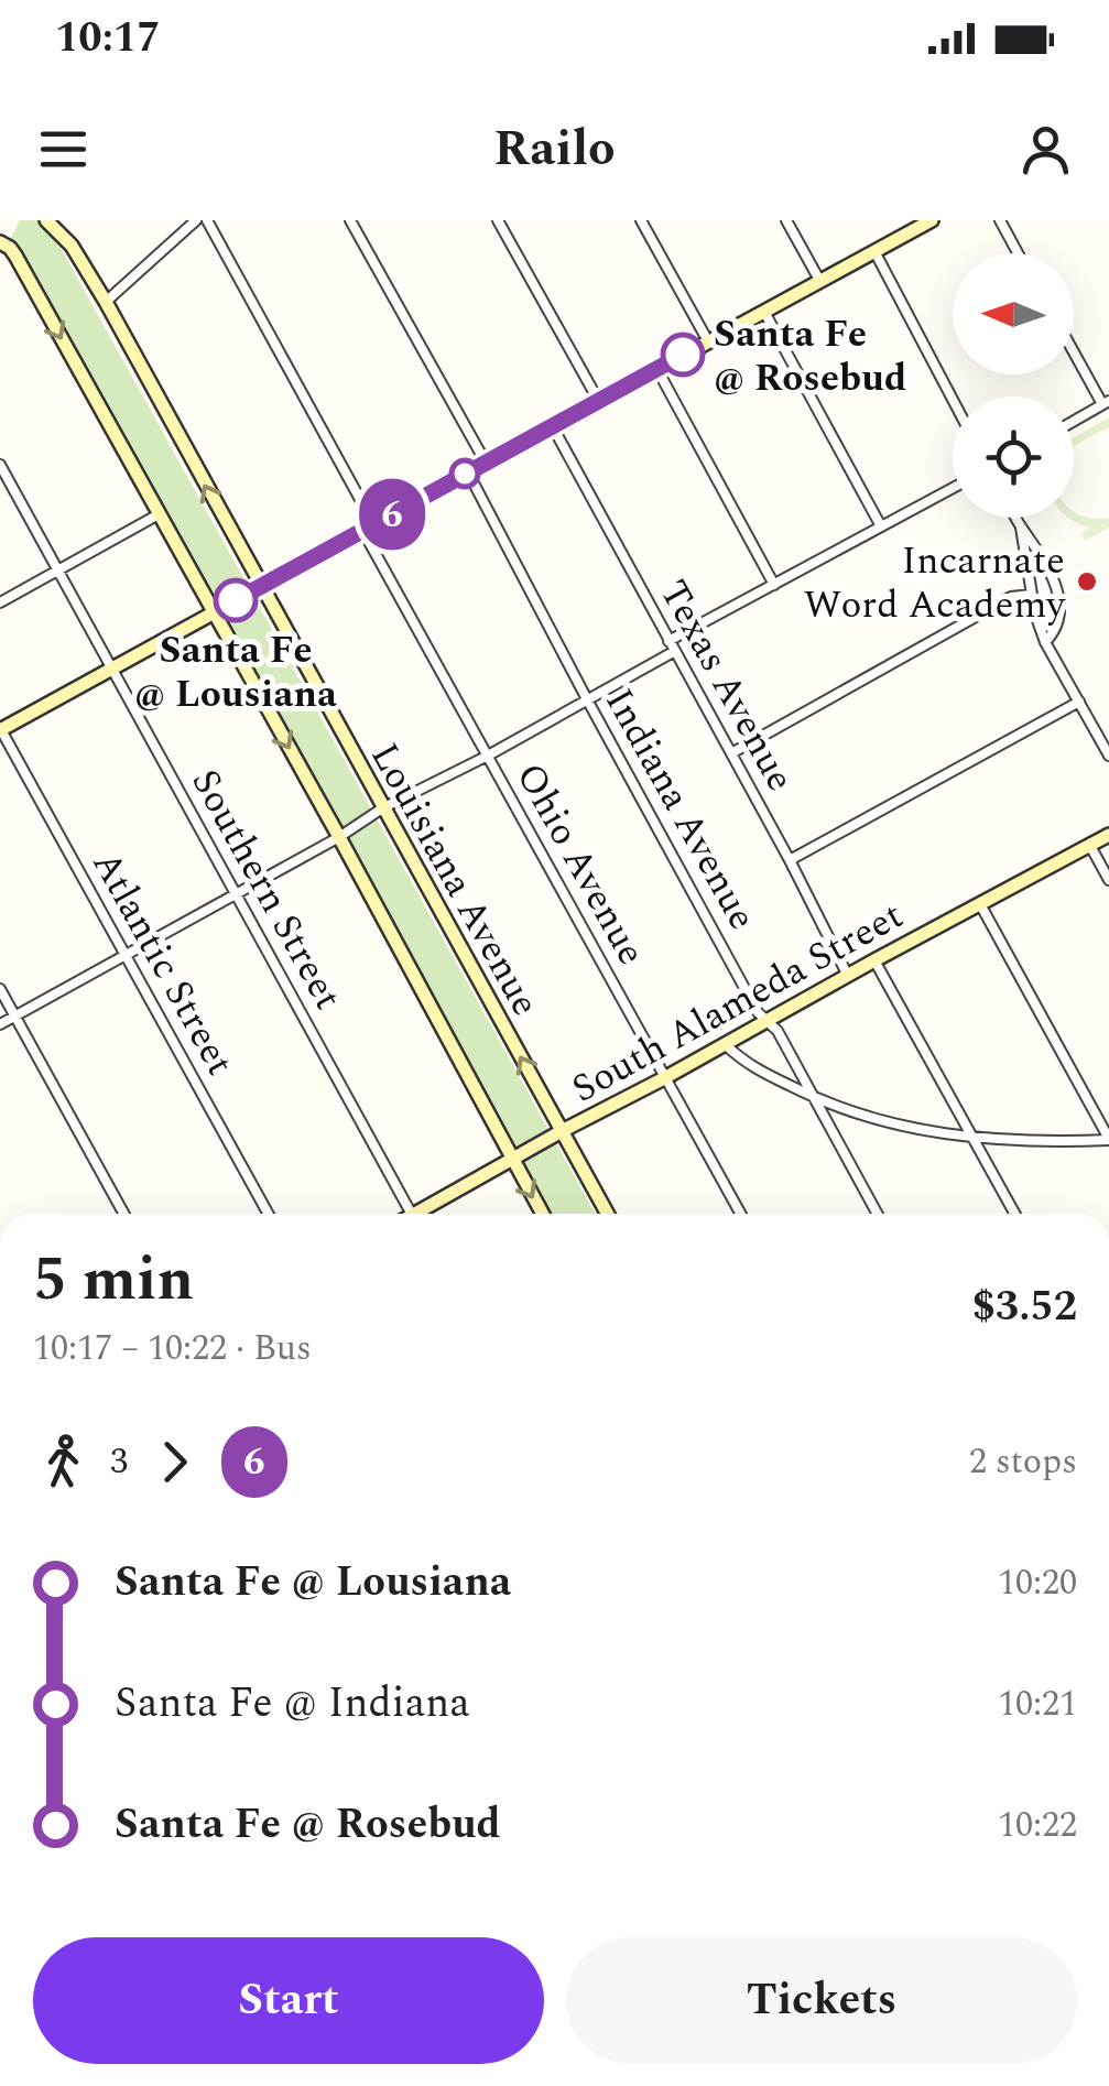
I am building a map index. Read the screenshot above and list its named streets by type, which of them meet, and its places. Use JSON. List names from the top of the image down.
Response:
{
  "streets": {
    "main road": ["Louisiana Avenue", "South Alameda Street"],
    "street": [
      "Texas Avenue",
      "Indiana Avenue",
      "Ohio Avenue",
      "Southern Street",
      "Atlantic Street"
    ]
  },
  "crossings": [
    ["Texas Avenue", "South Alameda Street"],
    ["Indiana Avenue", "South Alameda Street"],
    ["Ohio Avenue", "South Alameda Street"],
    ["Louisiana Avenue", "South Alameda Street"]
  ],
  "places": ["Santa Fe @ Rosebud", "Incarnate Word Academy", "Santa Fe @ Lousiana"],
  "lines": ["bus line 6"],
  "north": "left",
  "page": {
    "status": "10:17",
    "header": "Railo",
    "on_map": "6",
    "heading": ["5 min", "10:17 – 10:22 · Bus", "$3.52"],
    "legs": ["3", "6", "2 stops"],
    "list": [
      {
        "name": "Santa Fe @ Lousiana",
        "value": "10:20"
      },
      {
        "name": "Santa Fe @ Indiana",
        "value": "10:21"
      },
      {
        "name": "Santa Fe @ Rosebud",
        "value": "10:22"
      }
    ],
    "buttons": ["Start", "Tickets"]
  }
}
